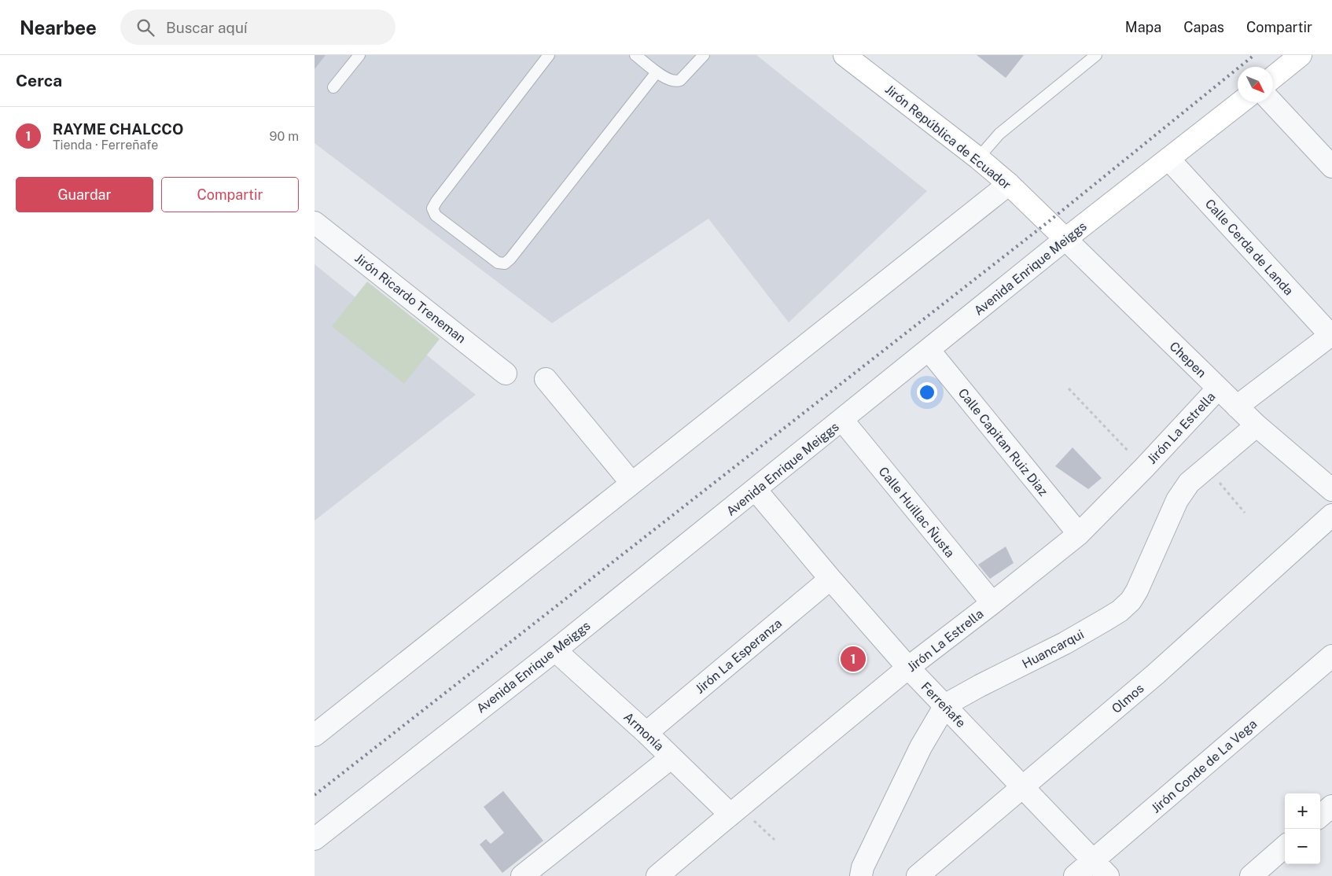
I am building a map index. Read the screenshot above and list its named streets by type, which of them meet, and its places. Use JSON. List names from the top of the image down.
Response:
{
  "streets": {
    "street": [
      "Jirón República de Ecuador",
      "Calle Cerda de Landa",
      "Avenida Enrique Meiggs",
      "Jirón Ricardo Treneman",
      "Chepen",
      "Jirón La Estrella",
      "Calle Capitan Ruiz Diaz",
      "Calle Huillac Ñusta",
      "Huancarqui",
      "Jirón La Esperanza",
      "Olmos",
      "Ferreñafe",
      "Armonía",
      "Jirón Conde de La Vega"
    ]
  },
  "crossings": [
    ["Jirón República de Ecuador", "Avenida Enrique Meiggs"],
    ["Jirón República de Ecuador", "Chepen"],
    ["Calle Cerda de Landa", "Avenida Enrique Meiggs"],
    ["Avenida Enrique Meiggs", "Chepen"],
    ["Avenida Enrique Meiggs", "Calle Capitan Ruiz Diaz"],
    ["Avenida Enrique Meiggs", "Calle Huillac Ñusta"],
    ["Avenida Enrique Meiggs", "Ferreñafe"],
    ["Avenida Enrique Meiggs", "Armonía"],
    ["Chepen", "Jirón La Estrella"],
    ["Chepen", "Huancarqui"],
    ["Jirón La Estrella", "Calle Capitan Ruiz Diaz"],
    ["Jirón La Estrella", "Calle Huillac Ñusta"],
    ["Jirón La Estrella", "Ferreñafe"],
    ["Jirón La Estrella", "Armonía"],
    ["Huancarqui", "Ferreñafe"],
    ["Jirón La Esperanza", "Ferreñafe"],
    ["Jirón La Esperanza", "Armonía"],
    ["Olmos", "Ferreñafe"],
    ["Ferreñafe", "Jirón Conde de La Vega"]
  ],
  "north": "bottom right",
  "page": {
    "header": "Nearbee",
    "search": "Buscar aquí",
    "nav": ["Mapa", "Capas", "Compartir"],
    "heading": "Cerca",
    "list": [
      {
        "mark": "1",
        "name": "RAYME CHALCCO",
        "note": "Tienda · Ferreñafe",
        "value": "90 m"
      }
    ],
    "buttons": ["Guardar", "Compartir"],
    "pins": "1",
    "map_buttons": ["+", "−"]
  }
}
